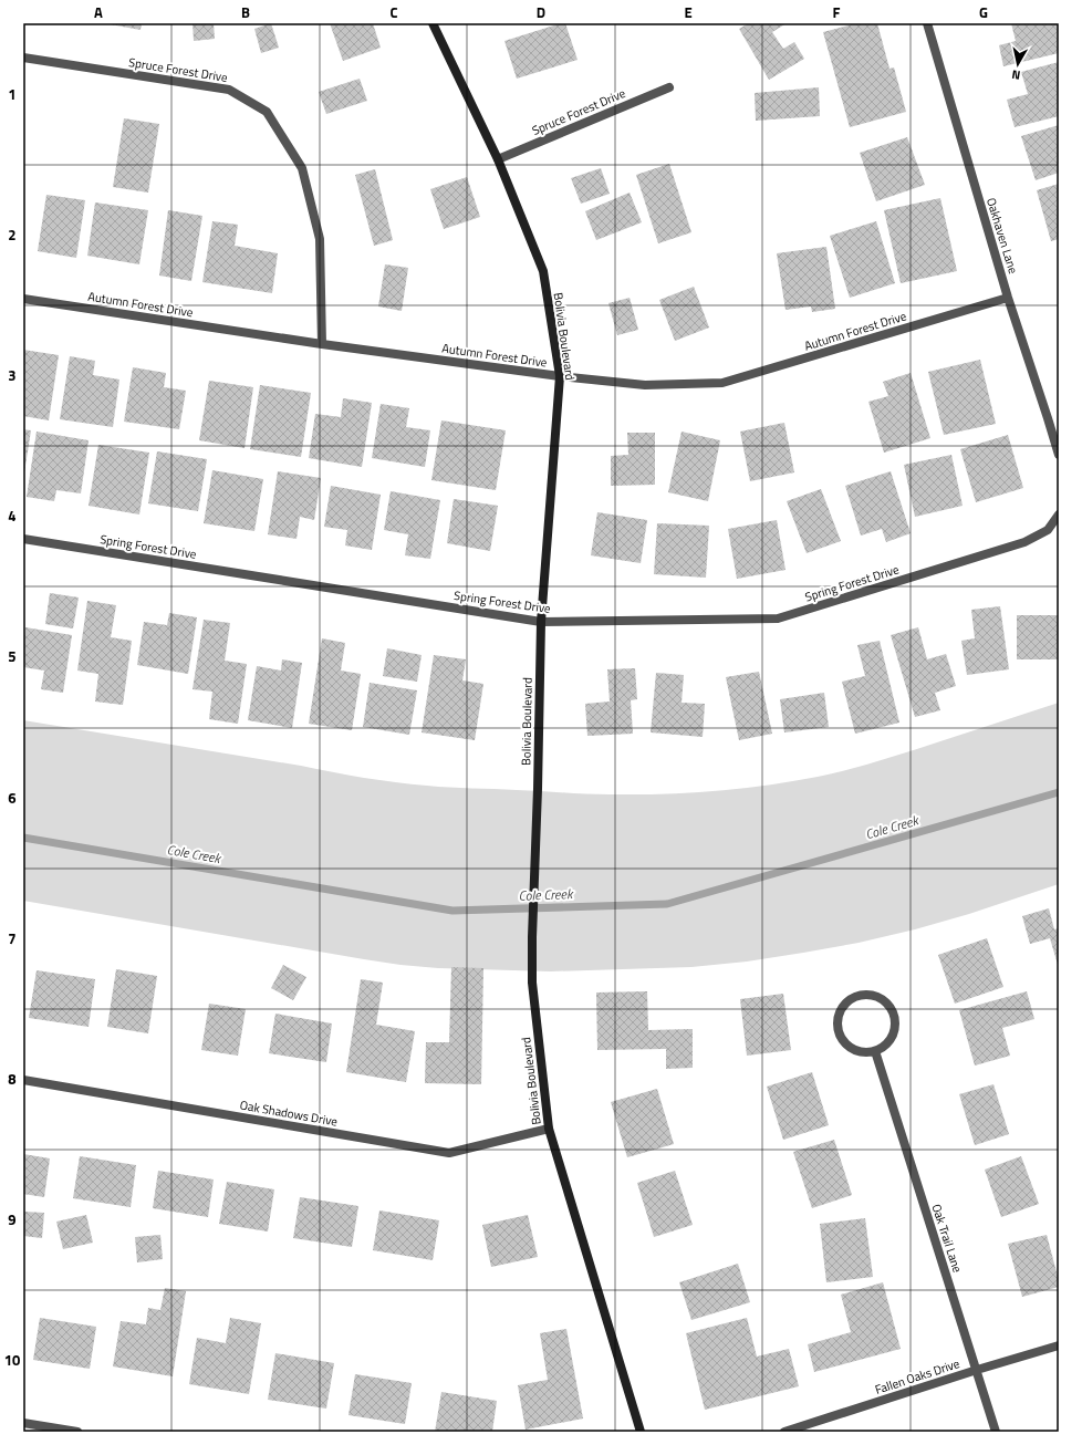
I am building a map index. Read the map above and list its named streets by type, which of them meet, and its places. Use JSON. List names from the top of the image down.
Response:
{
  "streets": {
    "street": [
      "Spruce Forest Drive",
      "Oakhaven Lane",
      "Autumn Forest Drive",
      "Bolivia Boulevard",
      "Spring Forest Drive",
      "Oak Shadows Drive",
      "Oak Trail Lane",
      "Fallen Oaks Drive"
    ]
  },
  "crossings": [
    ["Spruce Forest Drive", "Autumn Forest Drive"],
    ["Spruce Forest Drive", "Bolivia Boulevard"],
    ["Oakhaven Lane", "Autumn Forest Drive"],
    ["Autumn Forest Drive", "Bolivia Boulevard"],
    ["Bolivia Boulevard", "Spring Forest Drive"],
    ["Bolivia Boulevard", "Oak Shadows Drive"],
    ["Oak Trail Lane", "Fallen Oaks Drive"]
  ],
  "water": ["Cole Creek"],
  "north": "bottom",
  "grid": {
    "columns": [
      "A",
      "B",
      "C",
      "D",
      "E",
      "F",
      "G"
    ],
    "rows": [
      "1",
      "2",
      "3",
      "4",
      "5",
      "6",
      "7",
      "8",
      "9",
      "10"
    ]
  }
}
